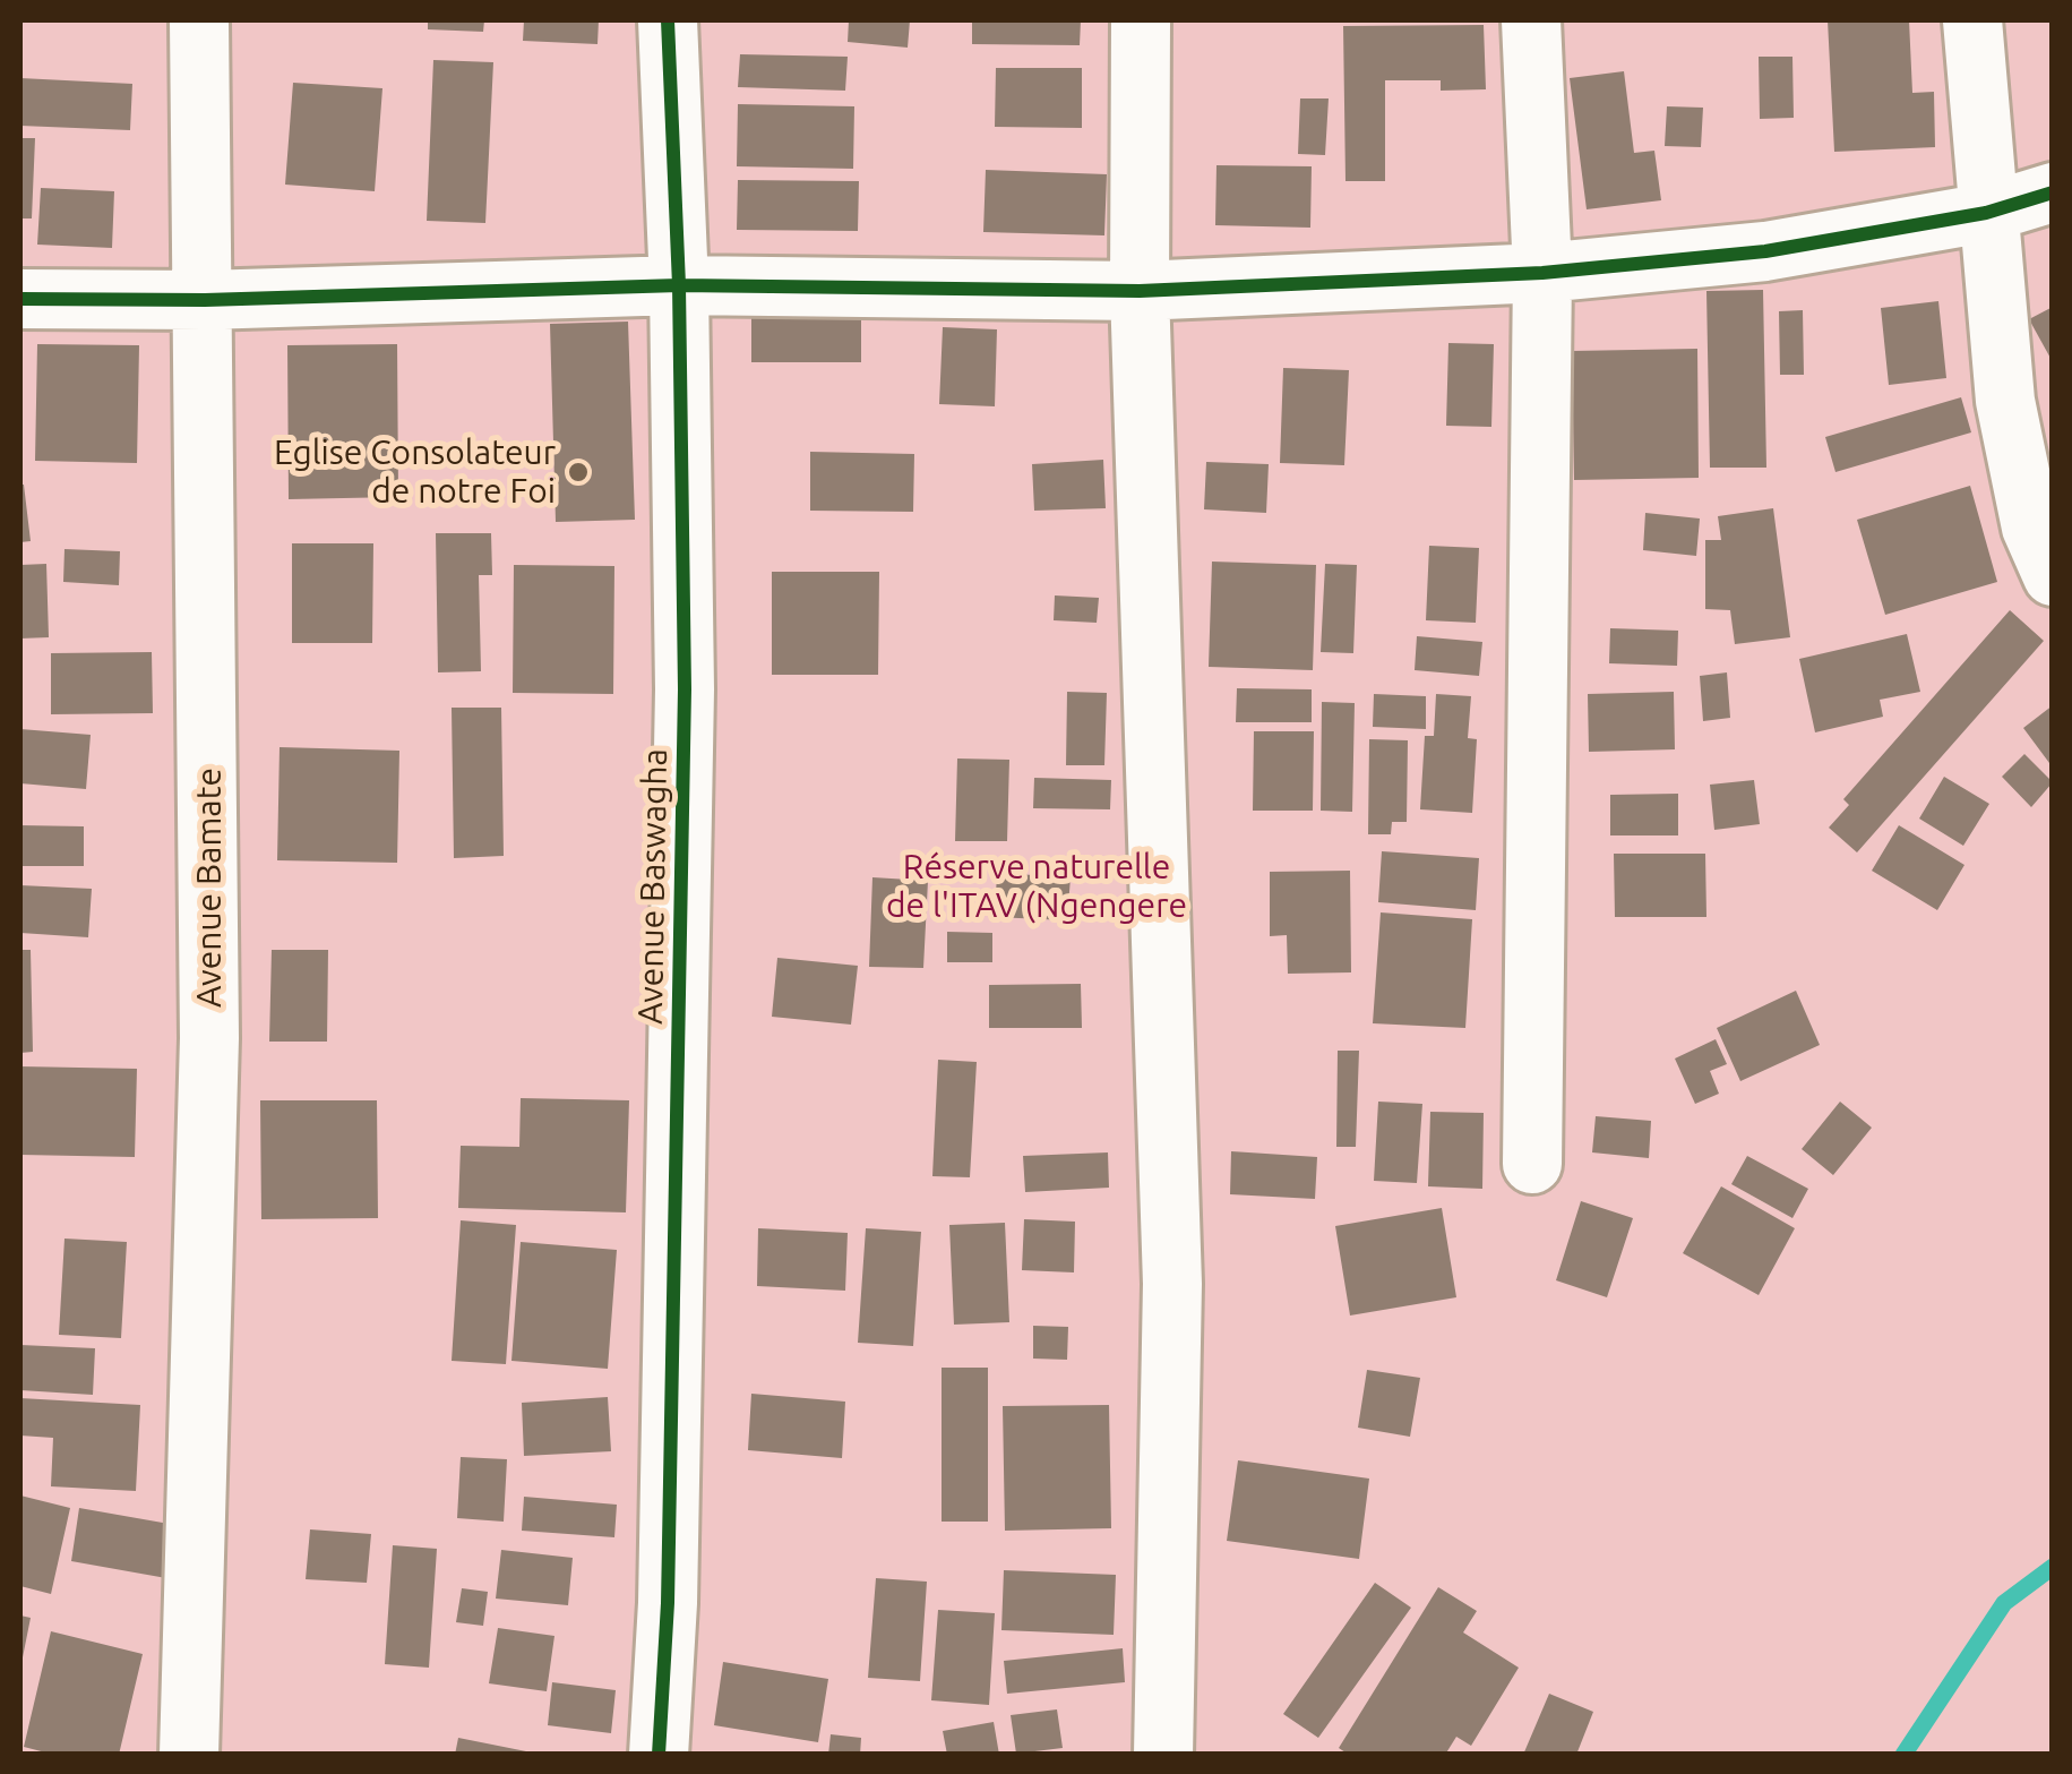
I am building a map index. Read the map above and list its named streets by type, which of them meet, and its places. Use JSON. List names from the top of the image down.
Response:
{
  "streets": {
    "street": ["Avenue Baswagha", "Avenue Bamate"]
  },
  "parks": ["Réserve naturelle de l'ITAV (Ngengere"],
  "places": ["Eglise Consolateur de notre Foi"]
}
